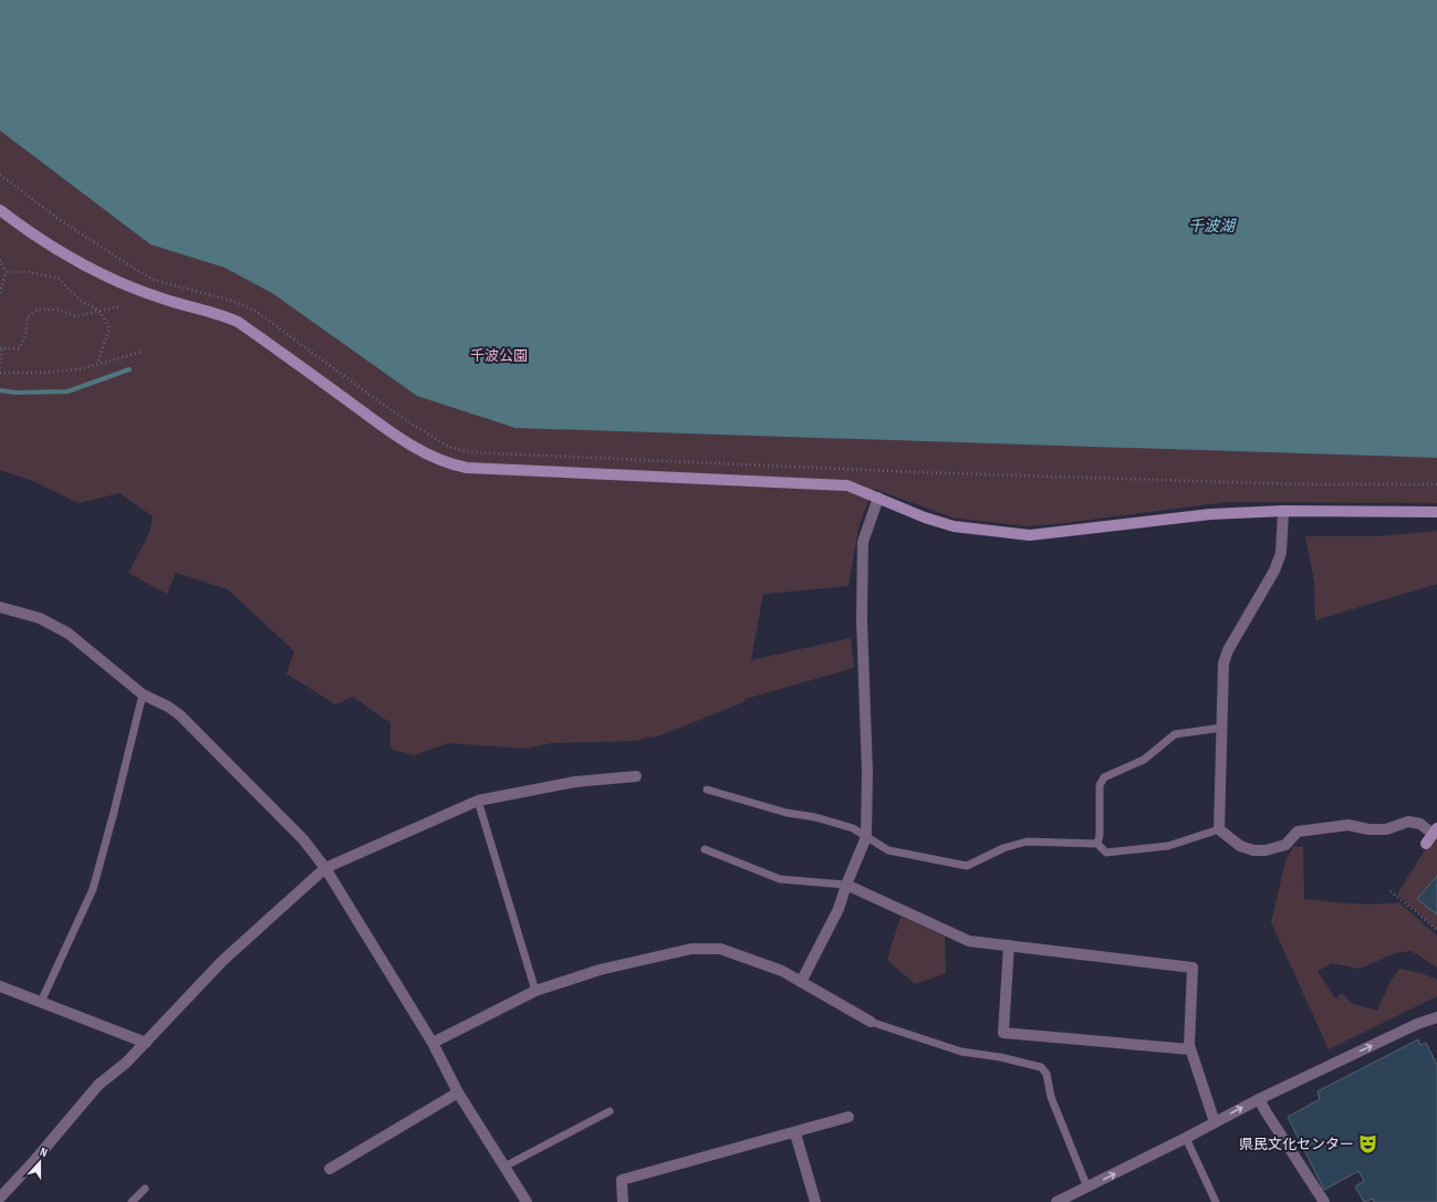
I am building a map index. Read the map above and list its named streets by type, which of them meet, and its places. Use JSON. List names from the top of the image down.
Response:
{
  "water": ["千波湖"],
  "parks": ["千波公園"],
  "places": {
    "theatre": ["県民文化センター"]
  },
  "north": "top"
}
